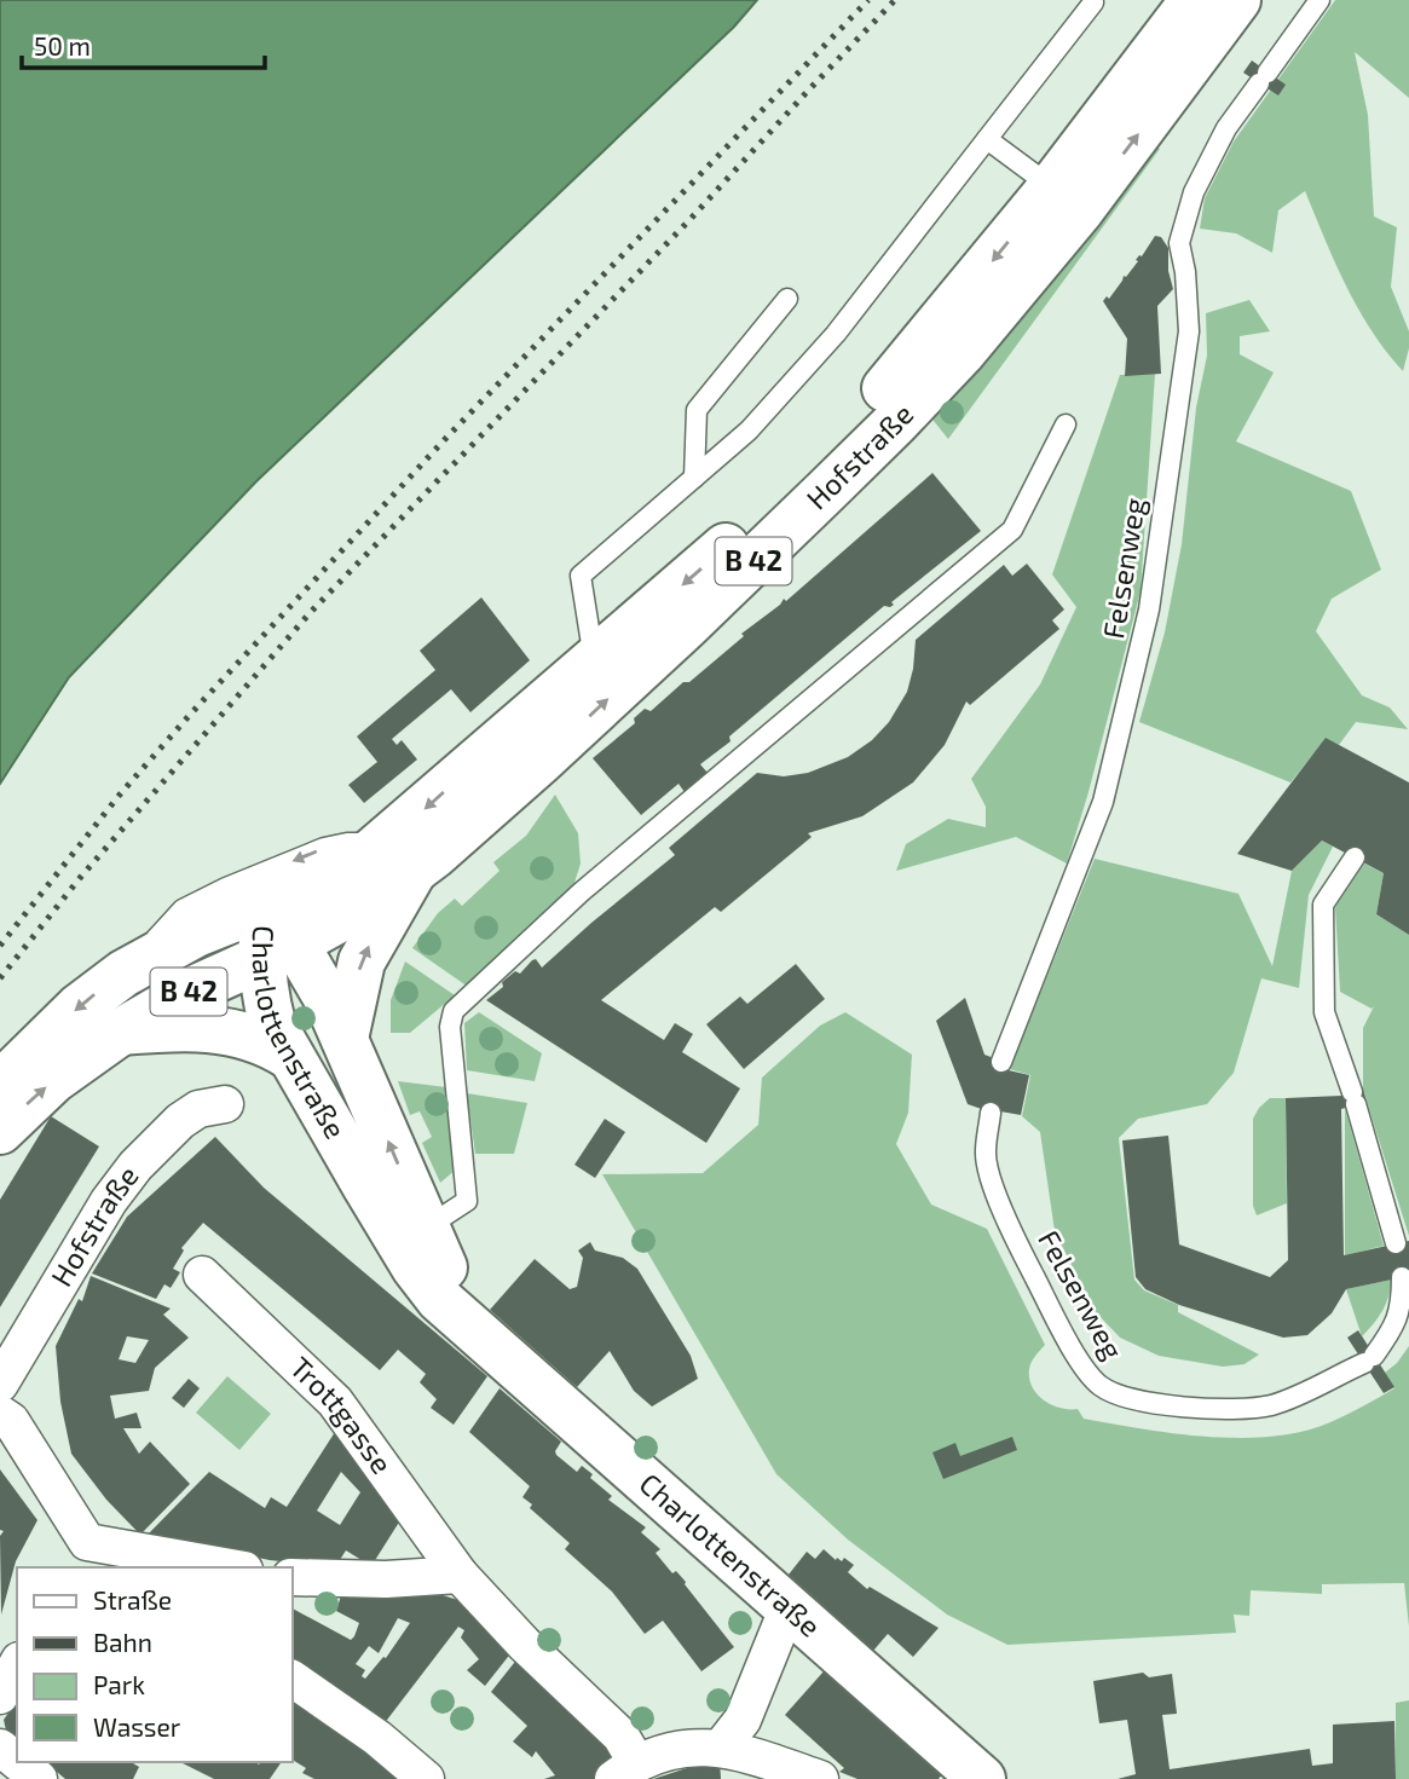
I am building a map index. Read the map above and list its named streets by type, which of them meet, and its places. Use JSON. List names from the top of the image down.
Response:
{
  "streets": {
    "main road": ["Hofstraße", "B 42", "Charlottenstraße"],
    "street": ["Trottgasse"],
    "lane": ["Felsenweg"]
  },
  "crossings": [
    ["Hofstraße", "B 42"],
    ["Hofstraße", "Charlottenstraße"],
    ["B 42", "Charlottenstraße"]
  ],
  "legend": [
    "Straße",
    "Bahn",
    "Park",
    "Wasser"
  ],
  "scale_bar": "50 m"
}
